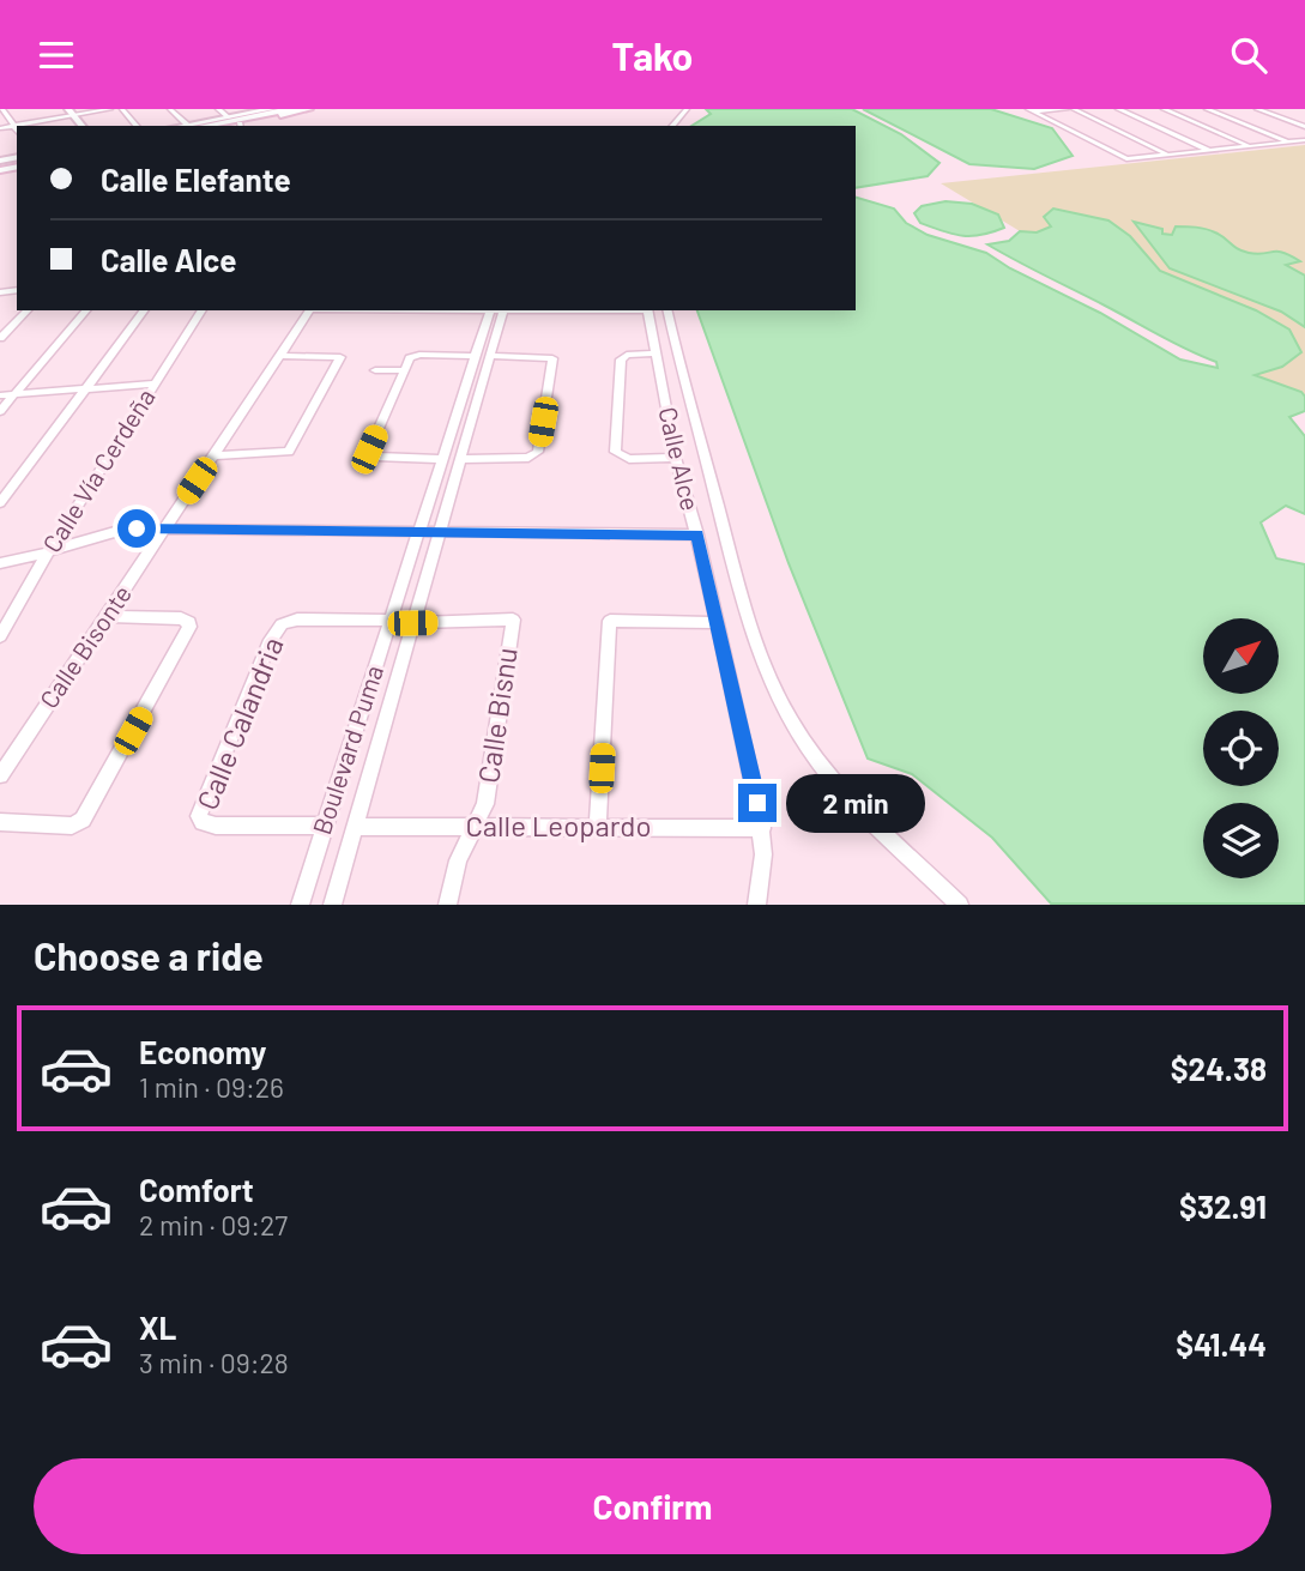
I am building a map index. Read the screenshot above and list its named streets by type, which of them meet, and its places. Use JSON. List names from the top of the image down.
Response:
{
  "streets": {
    "street": [
      "Calle Alce",
      "Calle Vía Cerdeña",
      "Calle Bisonte",
      "Calle Bisnu",
      "Calle Calandria",
      "Boulevard Puma",
      "Calle Leopardo"
    ]
  },
  "crossings": [
    ["Calle Alce", "Calle Leopardo"],
    ["Calle Bisnu", "Boulevard Puma"],
    ["Calle Bisnu", "Calle Leopardo"],
    ["Calle Calandria", "Boulevard Puma"],
    ["Boulevard Puma", "Calle Leopardo"]
  ],
  "north": "top right",
  "page": {
    "header": "Tako",
    "banner": ["Calle Elefante", "Calle Alce"],
    "bubble": "2 min",
    "heading": "Choose a ride",
    "list": [
      {
        "name": "Economy",
        "note": "1 min · 09:26",
        "value": "$24.38"
      },
      {
        "name": "Comfort",
        "note": "2 min · 09:27",
        "value": "$32.91"
      },
      {
        "name": "XL",
        "note": "3 min · 09:28",
        "value": "$41.44"
      }
    ],
    "buttons": "Confirm"
  }
}
